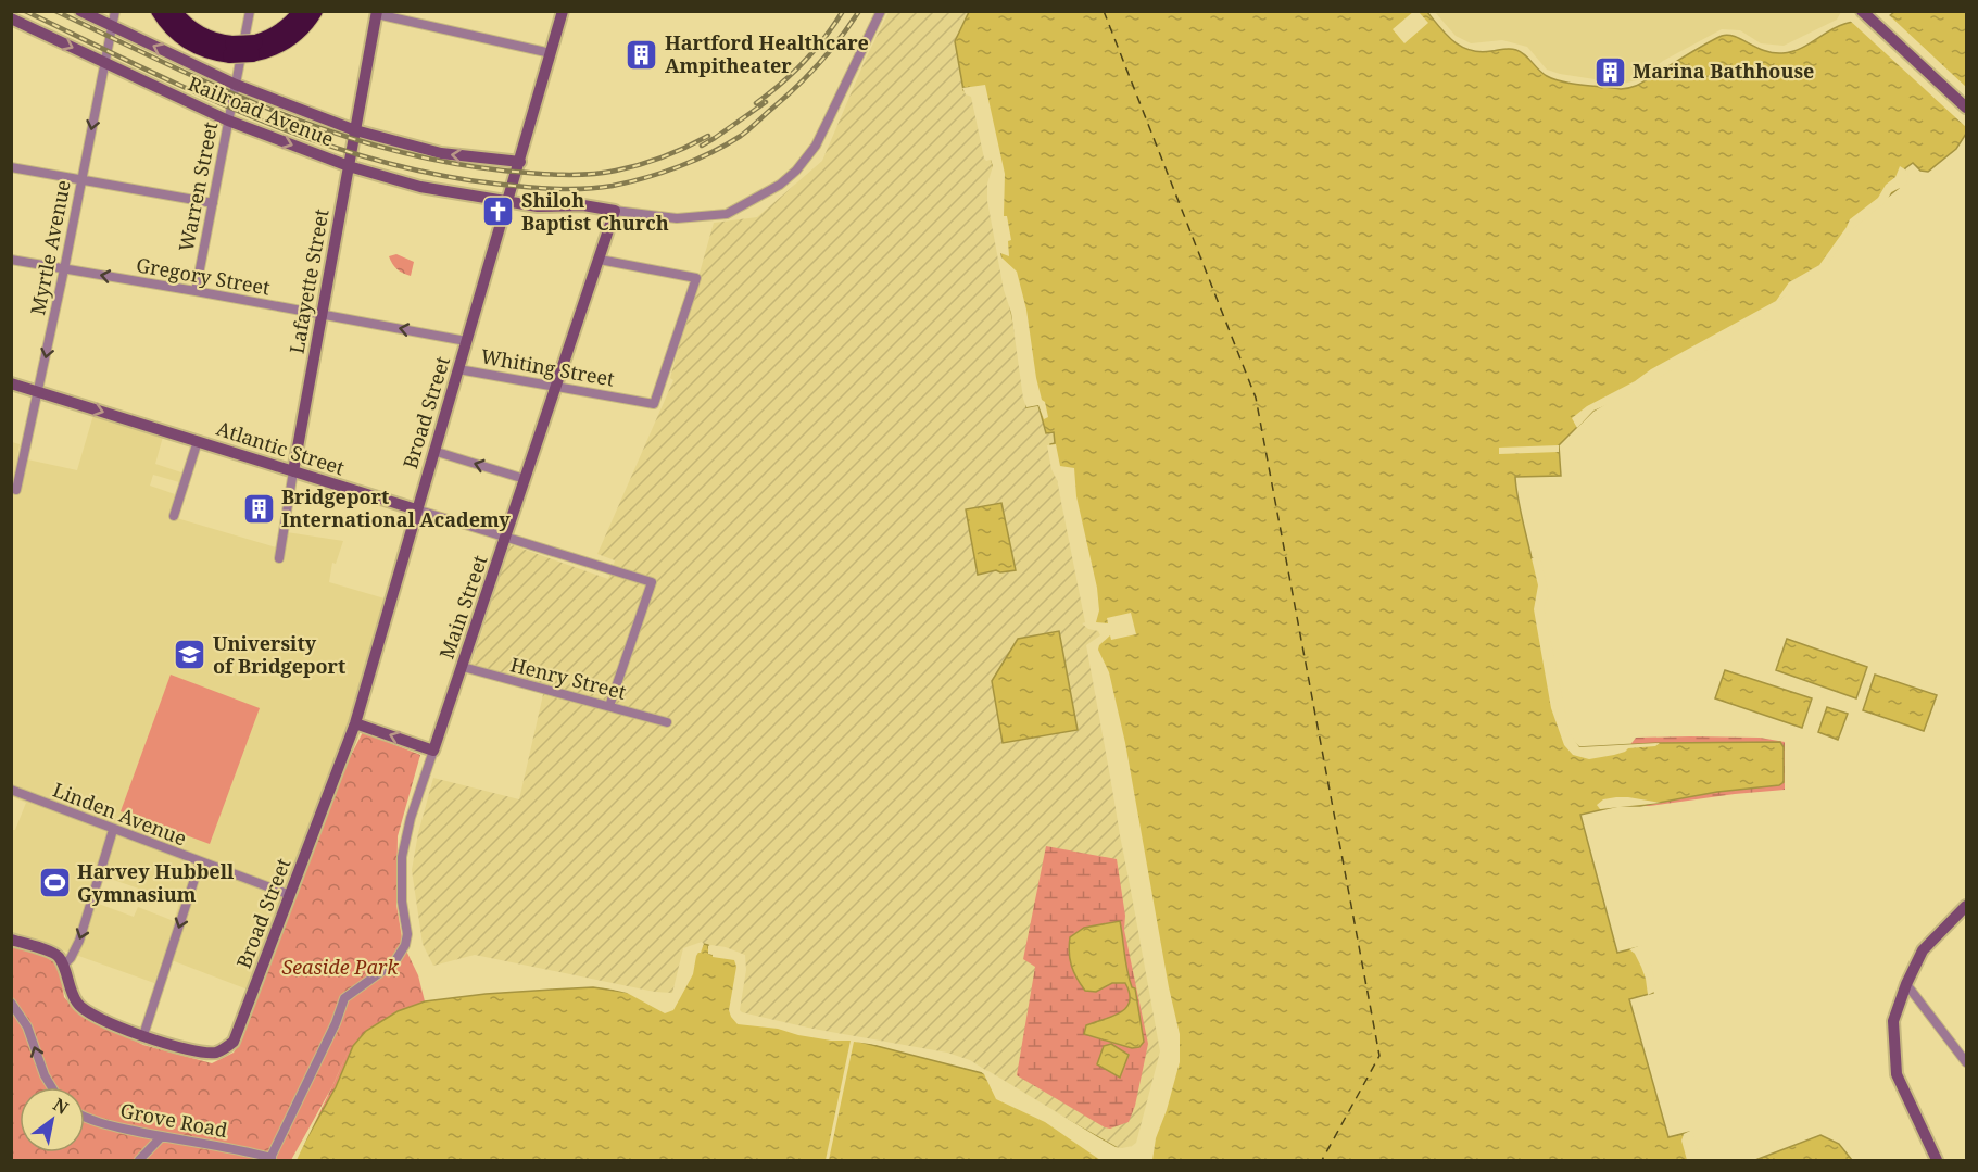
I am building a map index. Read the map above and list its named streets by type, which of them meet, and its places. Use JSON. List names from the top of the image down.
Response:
{
  "streets": {
    "street": [
      "Railroad Avenue",
      "Warren Street",
      "Myrtle Avenue",
      "Gregory Street",
      "Lafayette Street",
      "Whiting Street",
      "Broad Street",
      "Atlantic Street",
      "Main Street",
      "Henry Street",
      "Linden Avenue",
      "Grove Road"
    ]
  },
  "crossings": [
    ["Railroad Avenue", "Warren Street"],
    ["Railroad Avenue", "Myrtle Avenue"],
    ["Railroad Avenue", "Lafayette Street"],
    ["Railroad Avenue", "Broad Street"],
    ["Railroad Avenue", "Main Street"],
    ["Warren Street", "Gregory Street"],
    ["Myrtle Avenue", "Gregory Street"],
    ["Myrtle Avenue", "Atlantic Street"],
    ["Gregory Street", "Lafayette Street"],
    ["Gregory Street", "Broad Street"],
    ["Lafayette Street", "Atlantic Street"],
    ["Whiting Street", "Broad Street"],
    ["Whiting Street", "Main Street"],
    ["Broad Street", "Atlantic Street"],
    ["Broad Street", "Linden Avenue"],
    ["Atlantic Street", "Main Street"],
    ["Atlantic Street", "Henry Street"],
    ["Main Street", "Henry Street"],
    ["Main Street", "Grove Road"]
  ],
  "one_way": ["Myrtle Avenue", "Gregory Street"],
  "parks": ["Seaside Park"],
  "places": {
    "building": ["Hartford Healthcare Ampitheater", "Marina Bathhouse", "Bridgeport International Academy"],
    "church": ["Shiloh Baptist Church"],
    "school or university": ["University of Bridgeport"],
    "sports": ["Harvey Hubbell Gymnasium"]
  },
  "north": "top right"
}
